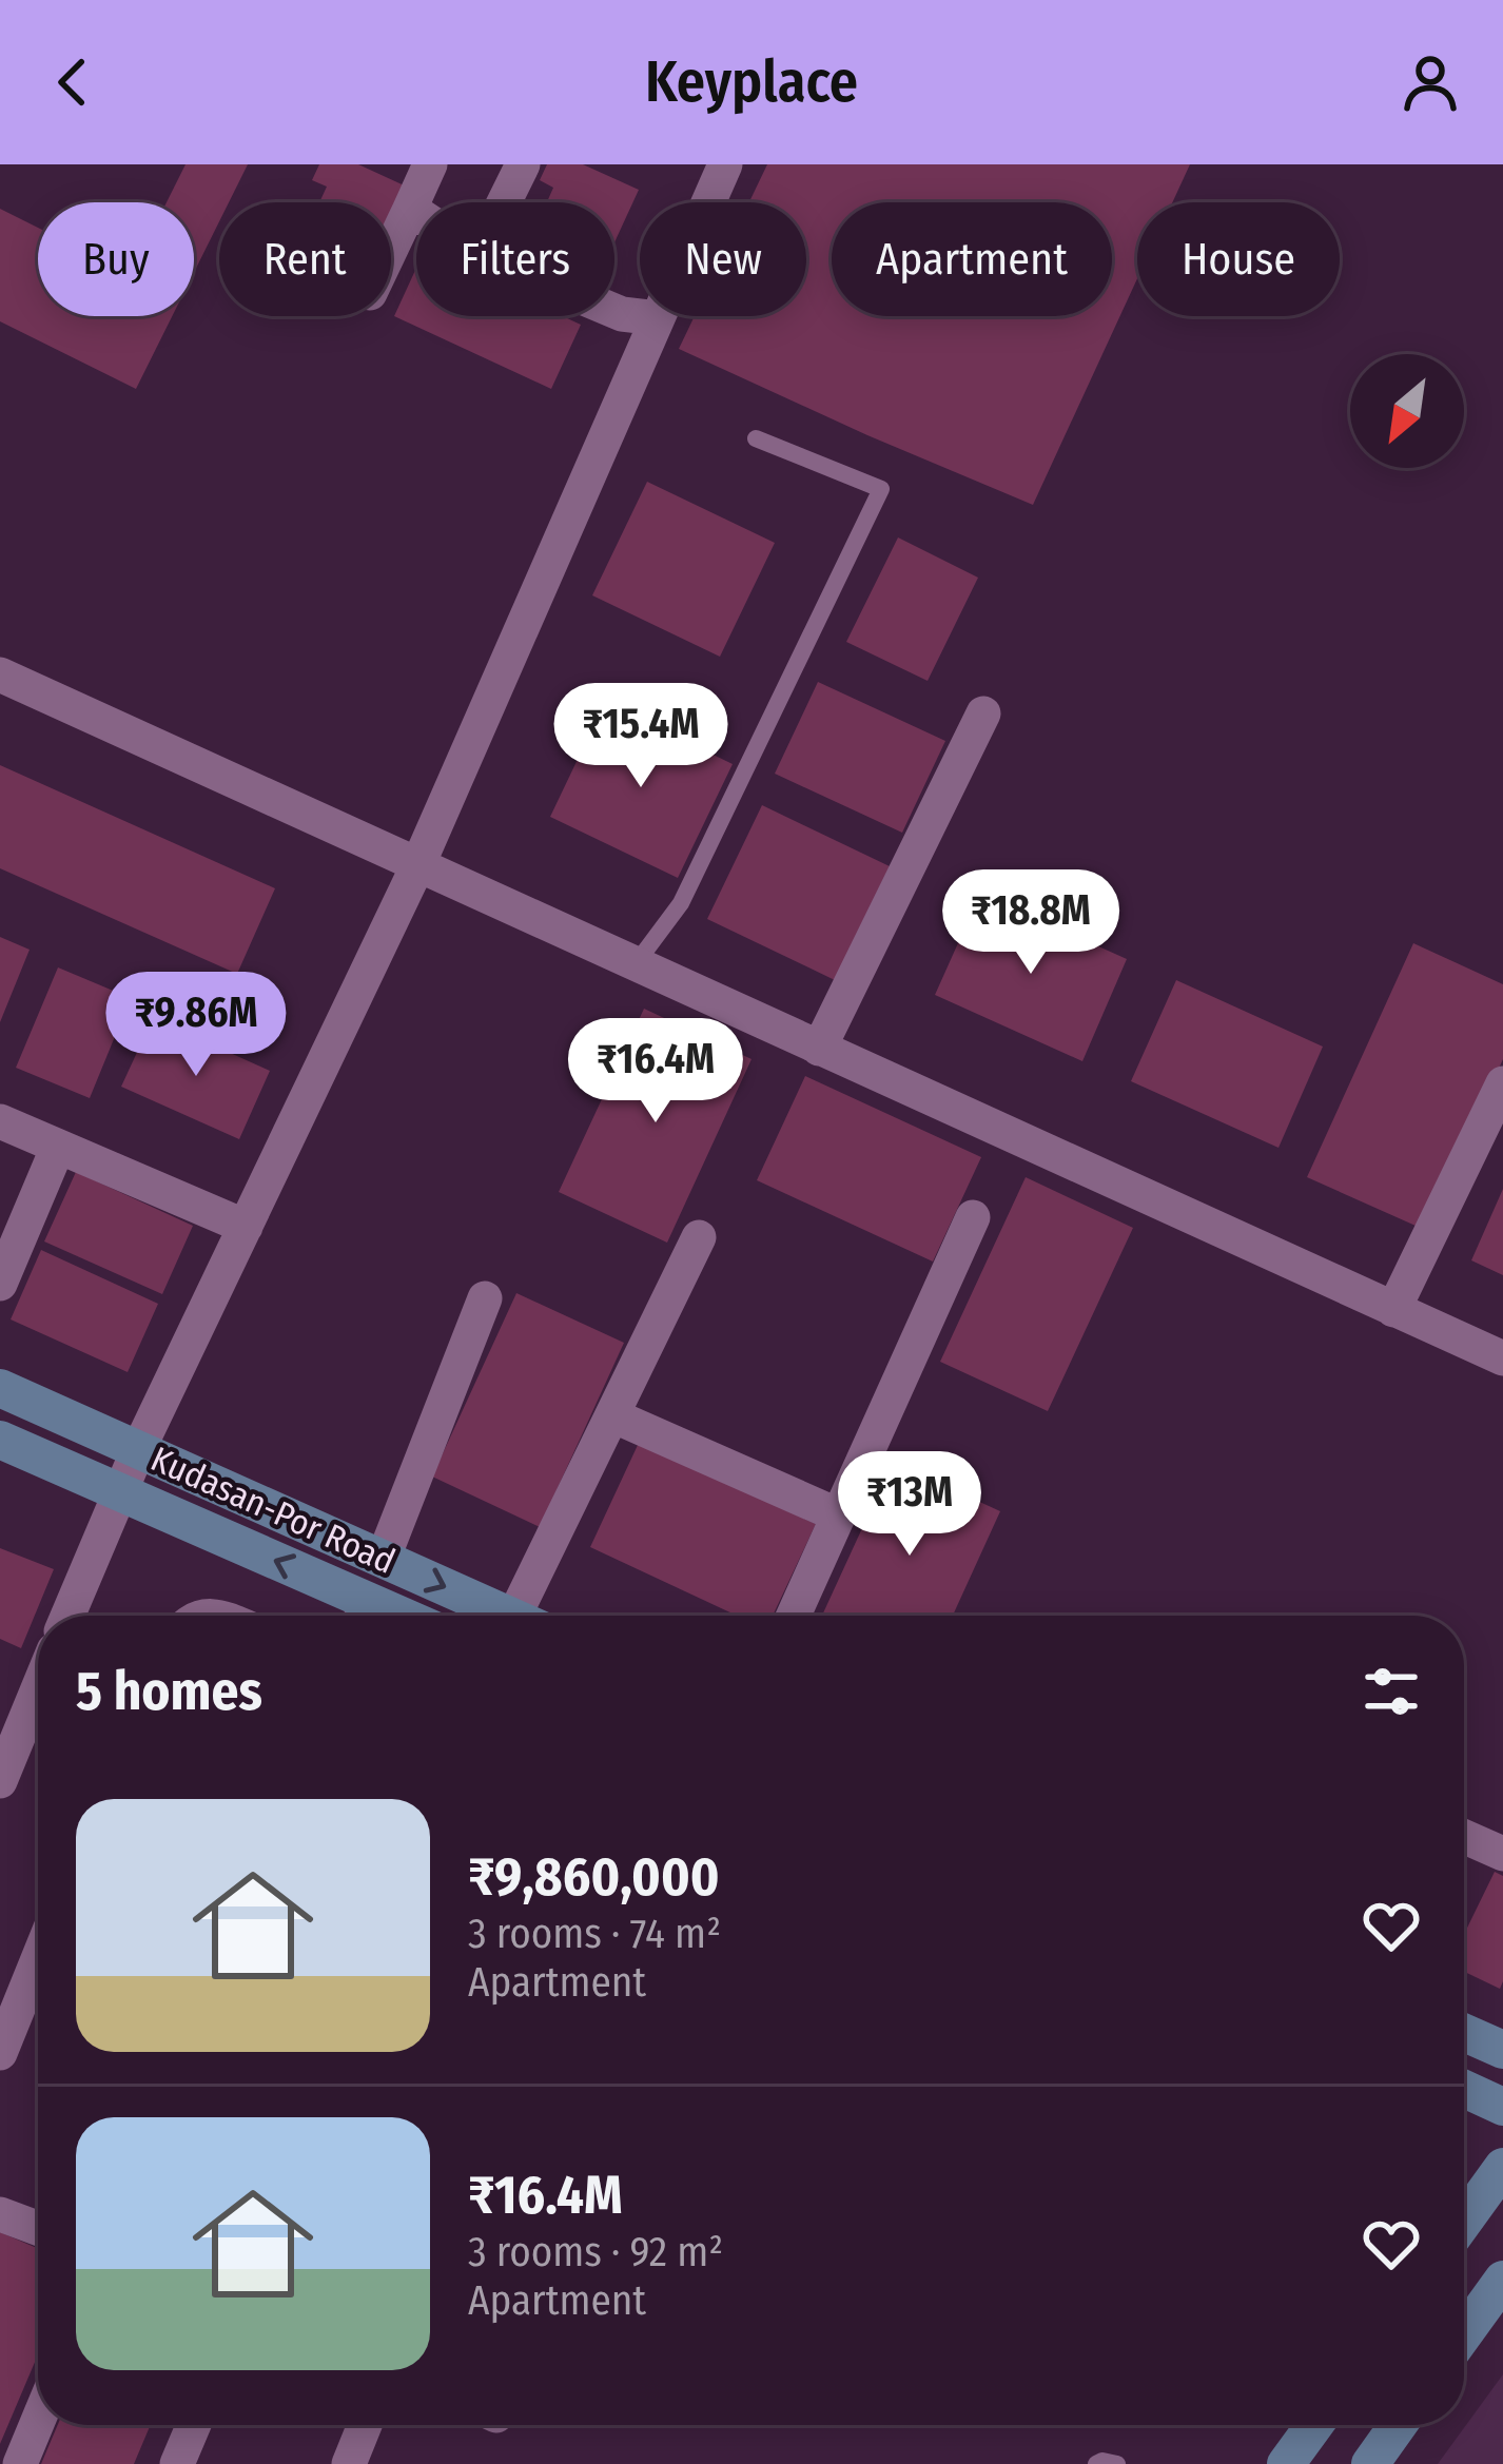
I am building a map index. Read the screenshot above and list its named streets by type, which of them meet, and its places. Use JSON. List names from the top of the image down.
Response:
{
  "streets": {
    "street": ["Kudasan-Por Road"]
  },
  "north": "bottom left",
  "page": {
    "header": "Keyplace",
    "chip": [
      "Buy",
      "Rent",
      "Filters",
      "New",
      "Apartment",
      "House"
    ],
    "price": [
      "₹15.4M",
      "₹18.8M",
      "₹9.86M",
      "₹16.4M",
      "₹13M"
    ],
    "heading": "5 homes",
    "list": [
      {
        "name": "₹9,860,000",
        "note": "3 rooms · 74 m² · Apartment"
      },
      {
        "name": "₹16.4M",
        "note": "3 rooms · 92 m² · Apartment"
      }
    ]
  }
}
